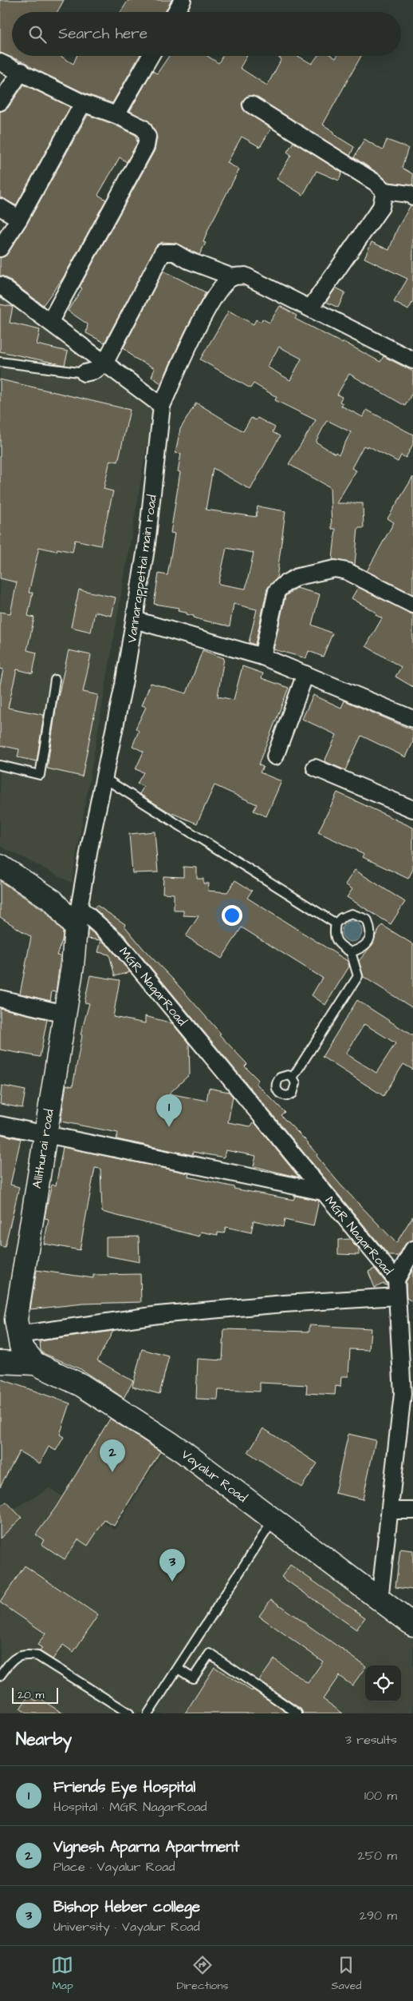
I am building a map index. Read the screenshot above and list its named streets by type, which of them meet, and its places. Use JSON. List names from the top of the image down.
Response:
{
  "streets": {
    "main road": ["Allithurai road", "Vayalur Road"],
    "street": ["Vannarappettai main road", "MGR NagarRoad"]
  },
  "crossings": [
    ["Vannarappettai main road", "MGR NagarRoad"],
    ["Vannarappettai main road", "Allithurai road"],
    ["MGR NagarRoad", "Allithurai road"],
    ["Allithurai road", "Vayalur Road"]
  ],
  "scale_bar": "20 m",
  "page": {
    "search": "Search here",
    "pins": ["1", "2", "3"],
    "scale": "20 m",
    "heading": ["Nearby", "3 results"],
    "list": [
      {
        "mark": "1",
        "name": "Friends Eye Hospital",
        "note": "Hospital · MGR NagarRoad",
        "value": "100 m"
      },
      {
        "mark": "2",
        "name": "Vignesh Aparna Apartment",
        "note": "Place · Vayalur Road",
        "value": "250 m"
      },
      {
        "mark": "3",
        "name": "Bishop Heber college",
        "note": "University · Vayalur Road",
        "value": "290 m"
      }
    ],
    "nav": ["Map", "Directions", "Saved"]
  }
}
